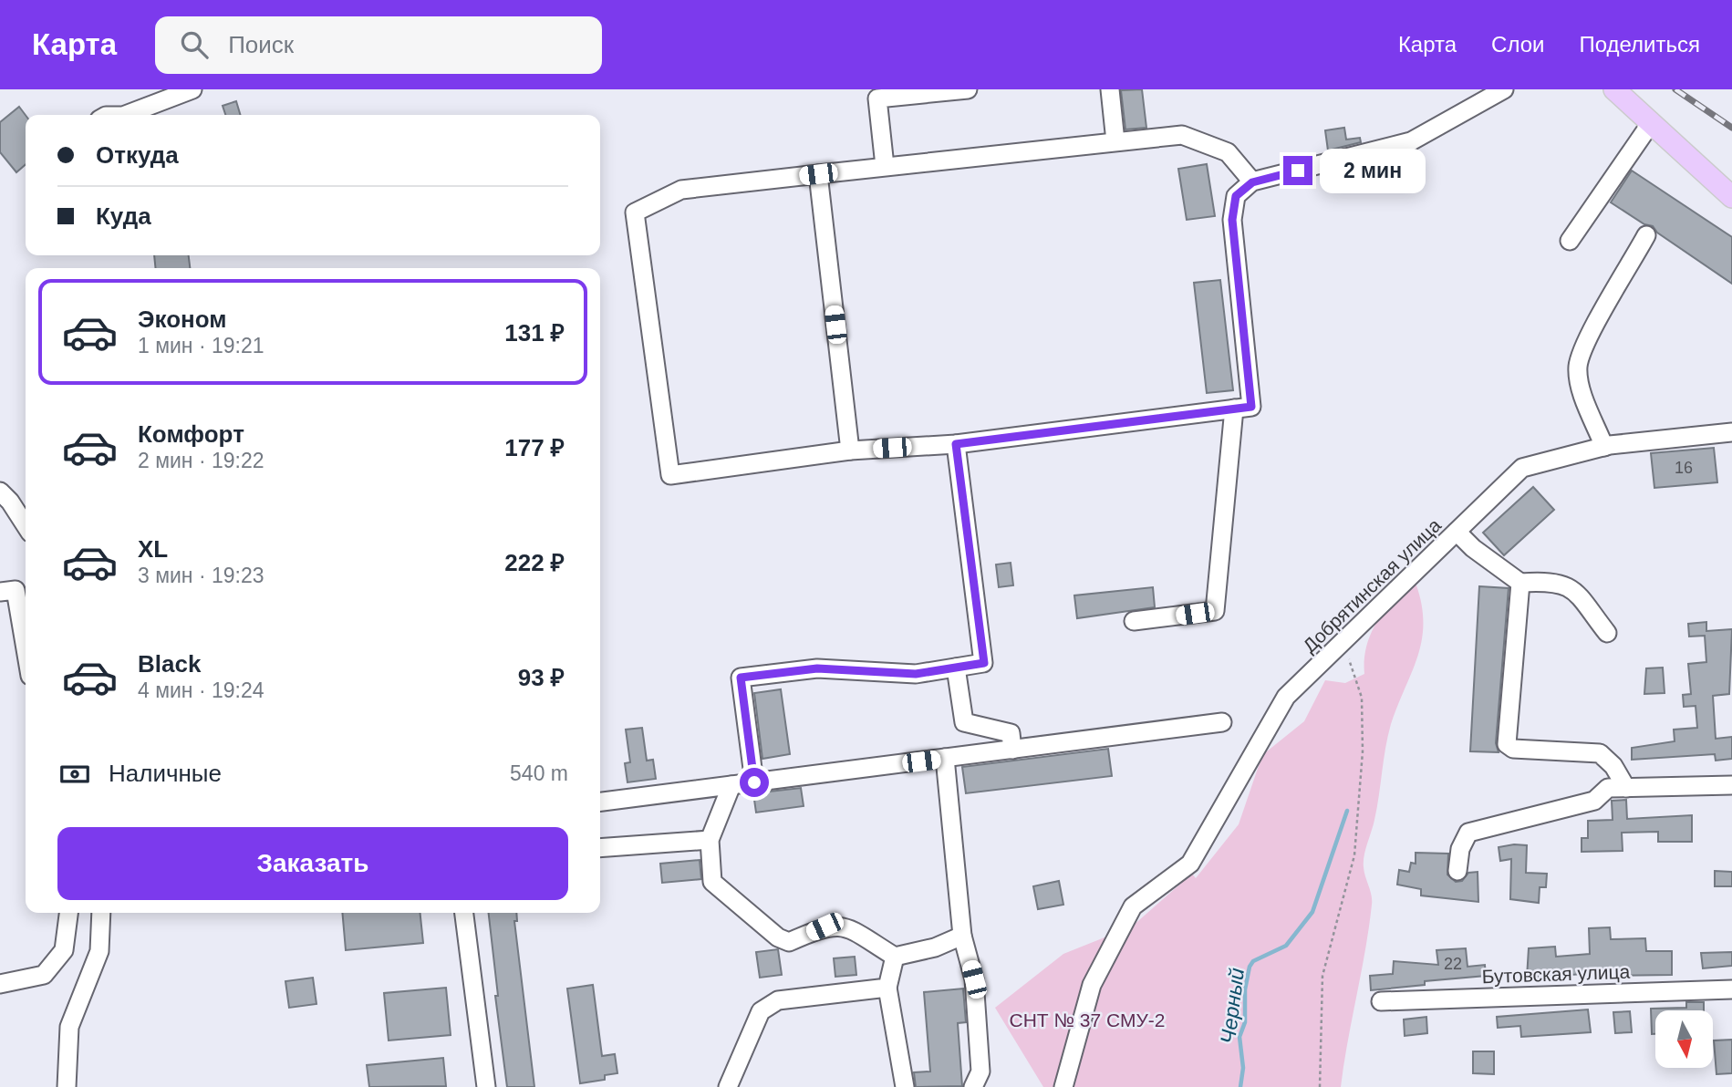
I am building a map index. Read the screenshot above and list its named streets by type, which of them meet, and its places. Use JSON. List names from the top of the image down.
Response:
{
  "streets": {
    "street": ["Добрятинская улица", "Бутовская улица"]
  },
  "water": ["Черный"],
  "parks": ["СНТ № 37 СМУ-2"],
  "house_numbers": ["16", "22"],
  "north": "bottom",
  "page": {
    "header": "Карта",
    "search": "Поиск",
    "nav": ["Карта", "Слои", "Поделиться"],
    "banner": ["Откуда", "Куда"],
    "bubble": "2 мин",
    "list": [
      {
        "name": "Эконом",
        "note": "1 мин · 19:21",
        "value": "131 ₽"
      },
      {
        "name": "Комфорт",
        "note": "2 мин · 19:22",
        "value": "177 ₽"
      },
      {
        "name": "XL",
        "note": "3 мин · 19:23",
        "value": "222 ₽"
      },
      {
        "name": "Black",
        "note": "4 мин · 19:24",
        "value": "93 ₽"
      }
    ],
    "pay": ["Наличные", "540 m"],
    "buttons": "Заказать"
  }
}
